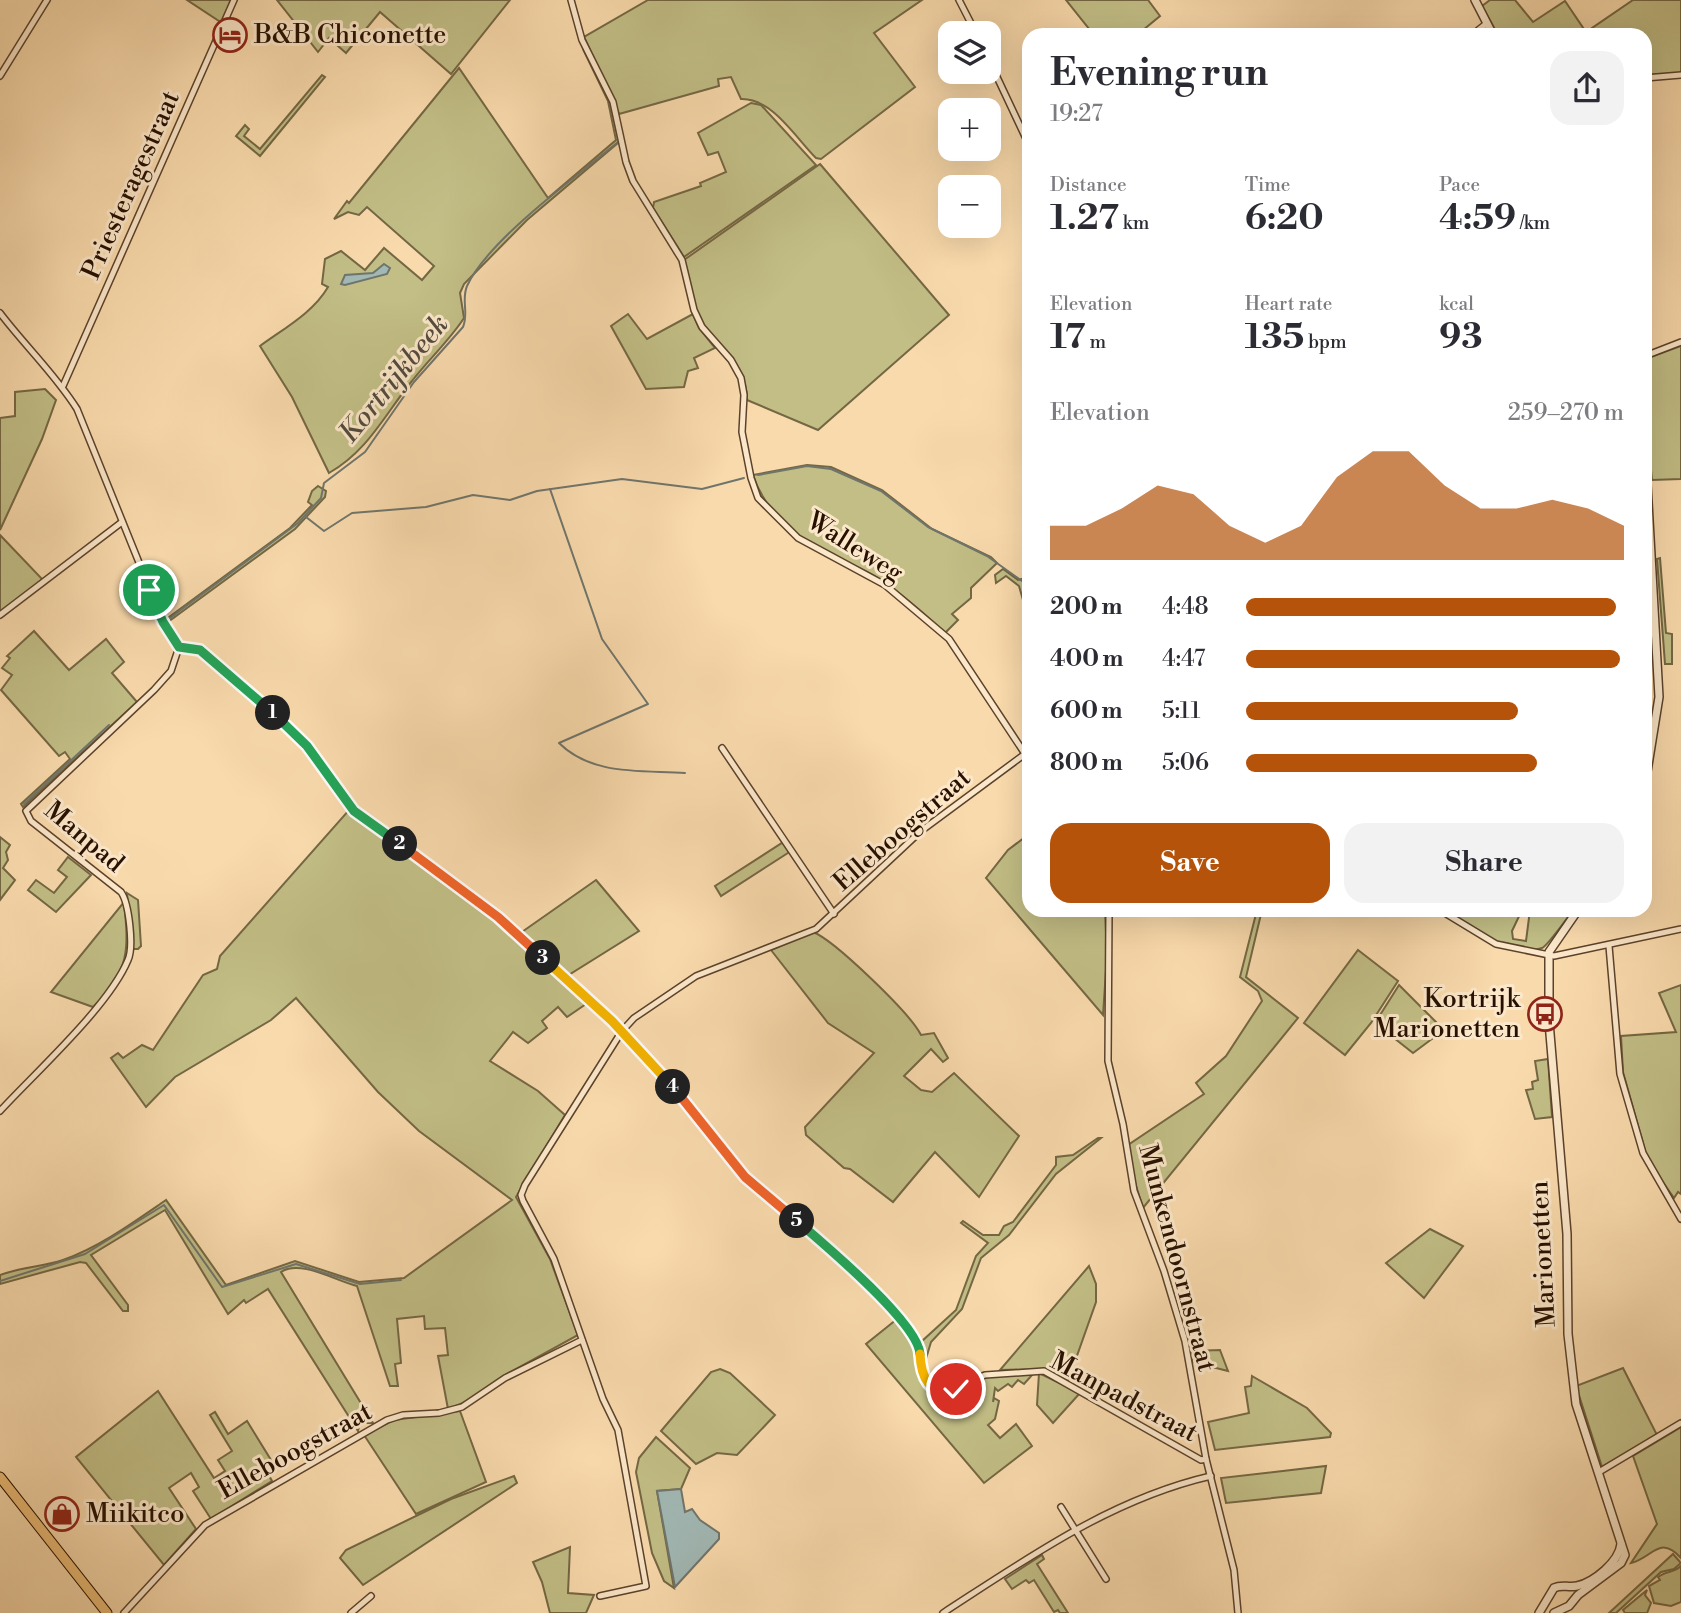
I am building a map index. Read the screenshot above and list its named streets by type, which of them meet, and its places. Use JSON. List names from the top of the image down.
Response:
{
  "streets": {
    "street": [
      "Priesteragestraat",
      "Walleweg",
      "Elleboogstraat",
      "Manpad",
      "Marionetten",
      "Munkendoornstraat",
      "Manpadstraat"
    ]
  },
  "crossings": [
    ["Elleboogstraat", "Manpadstraat"],
    ["Manpad", "Manpadstraat"],
    ["Munkendoornstraat", "Manpadstraat"]
  ],
  "water": ["Kortrijkbeek"],
  "places": {
    "hotel": ["B&B Chiconette"],
    "bus stop": ["Kortrijk Marionetten"],
    "shop": ["Miikitco"]
  },
  "page": {
    "map_buttons": ["+", "−"],
    "heading": ["Evening run", "19:27"],
    "stats": [
      ["Distance", "1.27 km"],
      ["Time", "6:20"],
      ["Pace", "4:59 /km"],
      ["Elevation", "17 m"],
      ["Heart rate", "135 bpm"],
      ["kcal", "93"]
    ],
    "chart": ["Elevation", "259–270 m"],
    "list": [
      {
        "name": "200 m",
        "note": "4:48"
      },
      {
        "name": "400 m",
        "note": "4:47"
      },
      {
        "name": "600 m",
        "note": "5:11"
      },
      {
        "name": "800 m",
        "note": "5:06"
      }
    ],
    "pins": [
      "1",
      "2",
      "3",
      "4",
      "5"
    ],
    "buttons": ["Save", "Share"]
  }
}
